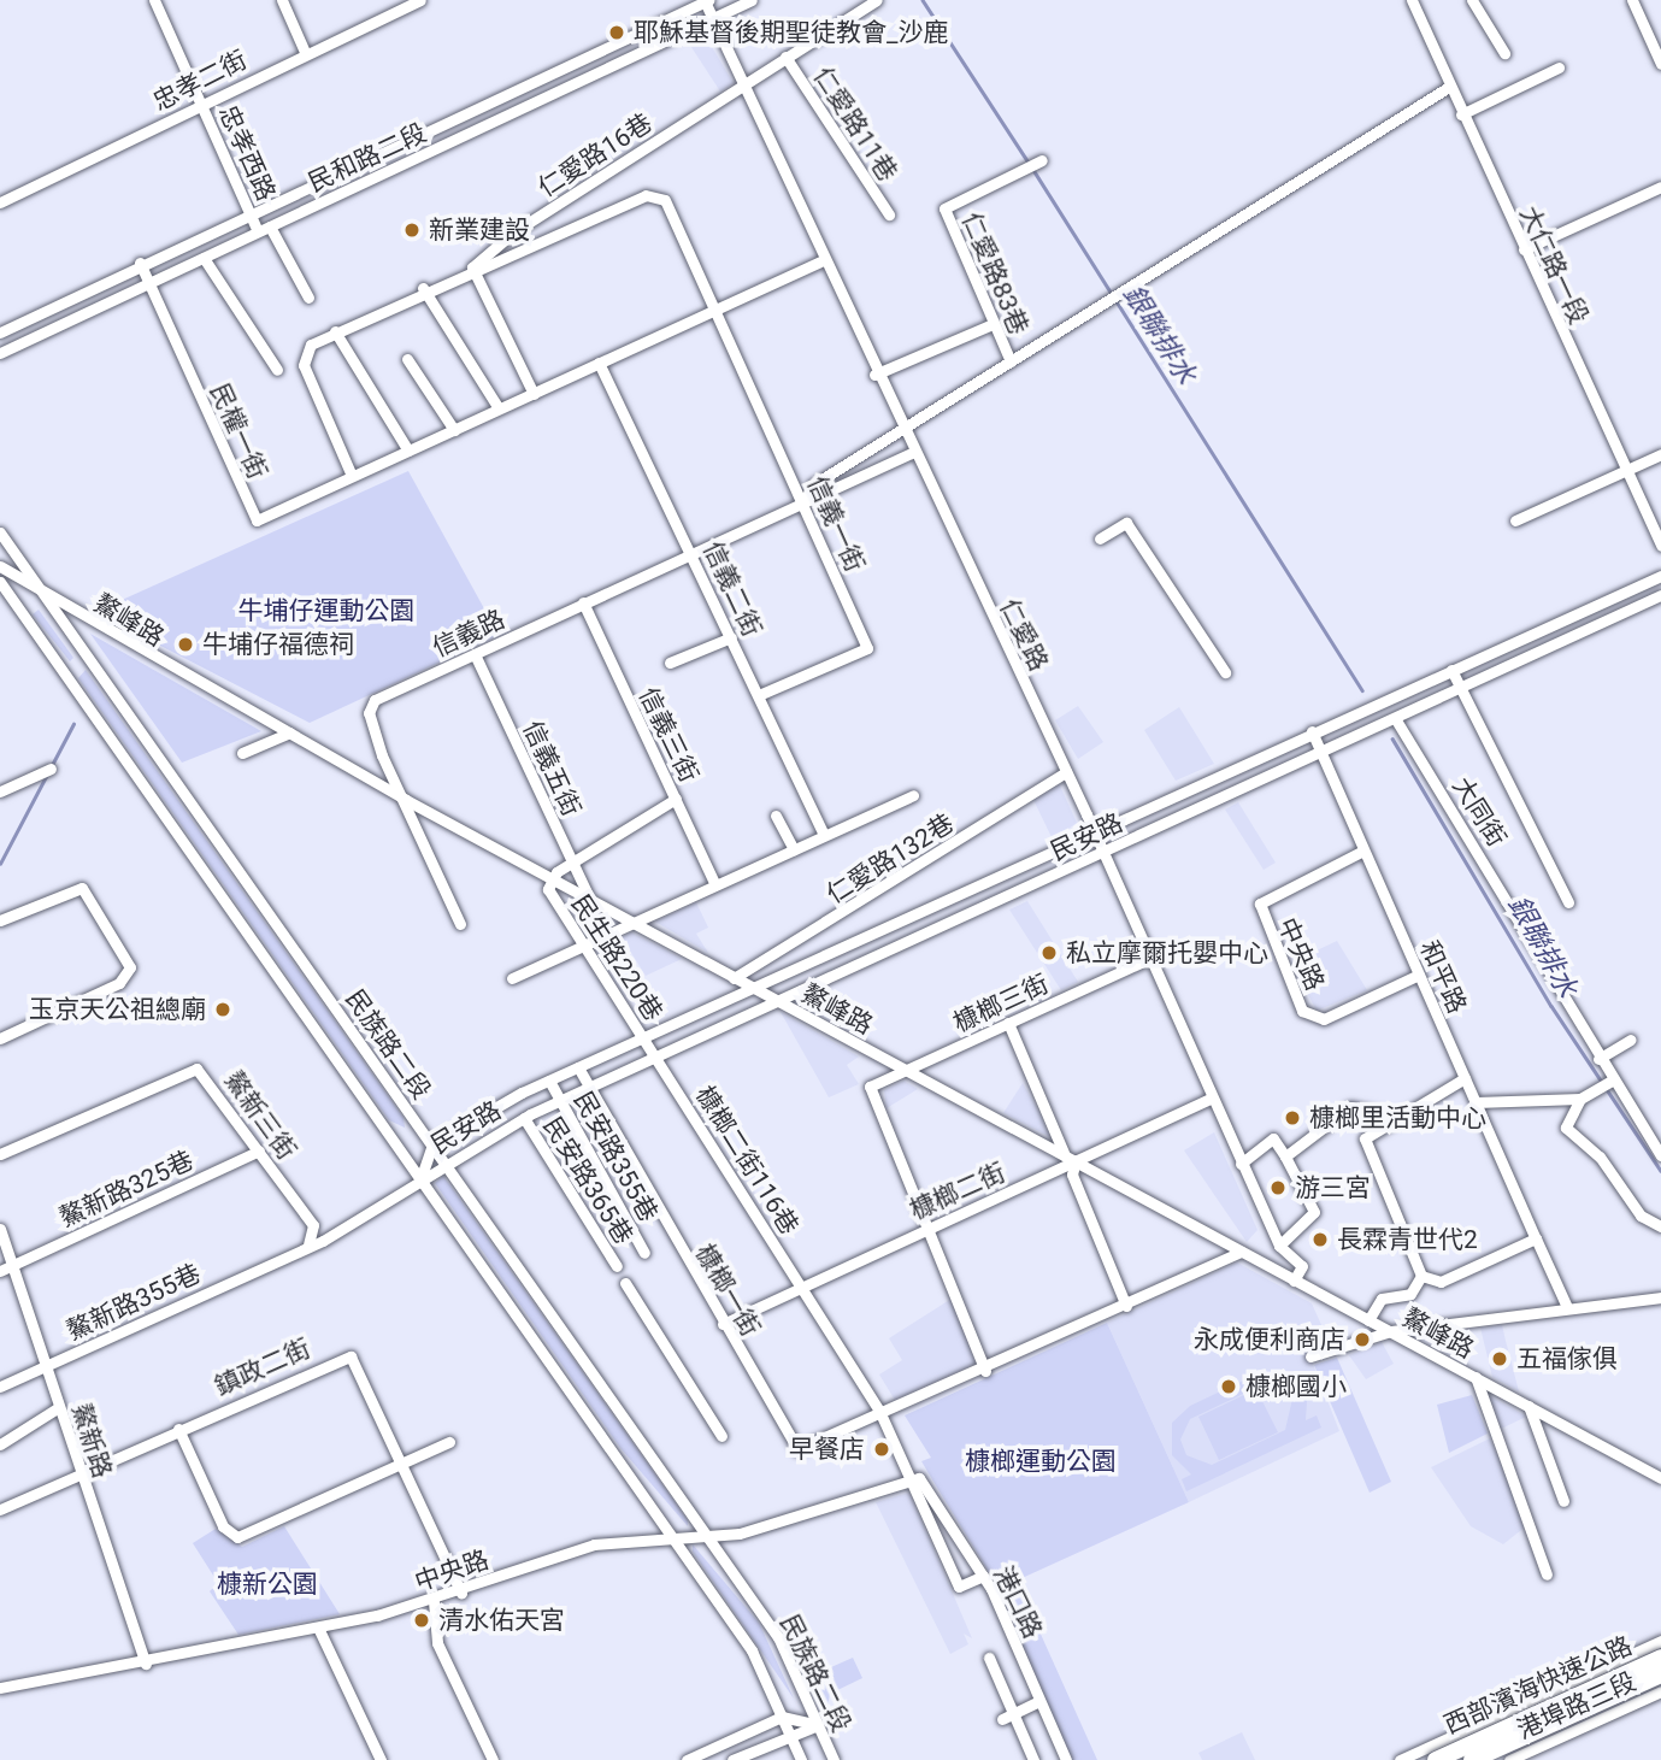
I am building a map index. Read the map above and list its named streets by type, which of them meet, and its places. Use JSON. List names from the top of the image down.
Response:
{
  "streets": {
    "highway": ["西部濱海快速公路"],
    "street": [
      "忠孝二街",
      "仁愛路11巷",
      "忠孝西路",
      "仁愛路16巷",
      "民和路二段",
      "大仁路一段",
      "仁愛路83巷",
      "民權一街",
      "信義一街",
      "信義二街",
      "鰲峰路",
      "信義路",
      "仁愛路",
      "信義三街",
      "信義五街",
      "大同街",
      "民安路",
      "仁愛路132巷",
      "中央路",
      "民生路220巷",
      "和平路",
      "槺榔三街",
      "民族路二段",
      "鰲新三街",
      "民安路355巷",
      "槺榔二街116巷",
      "民安路365巷",
      "鰲新路325巷",
      "槺榔二街",
      "槺榔一街",
      "鰲新路355巷",
      "鎮政二街",
      "鰲新路",
      "港口路",
      "港埠路三段"
    ]
  },
  "crossings": [
    ["忠孝二街", "忠孝西路"],
    ["仁愛路11巷", "仁愛路16巷"],
    ["仁愛路11巷", "仁愛路"],
    ["忠孝西路", "民和路二段"],
    ["仁愛路16巷", "信義一街"],
    ["仁愛路16巷", "仁愛路"],
    ["民和路二段", "民權一街"],
    ["民和路二段", "仁愛路"],
    ["大仁路一段", "信義路"],
    ["仁愛路83巷", "信義路"],
    ["民權一街", "信義一街"],
    ["民權一街", "信義二街"],
    ["民權一街", "仁愛路"],
    ["信義一街", "信義二街"],
    ["信義一街", "信義路"],
    ["信義二街", "信義路"],
    ["鰲峰路", "信義路"],
    ["鰲峰路", "仁愛路"],
    ["鰲峰路", "信義五街"],
    ["鰲峰路", "民安路"],
    ["鰲峰路", "仁愛路132巷"],
    ["鰲峰路", "民生路220巷"],
    ["鰲峰路", "槺榔三街"],
    ["鰲峰路", "民族路二段"],
    ["鰲峰路", "槺榔二街"],
    ["鰲峰路", "槺榔一街"],
    ["信義路", "仁愛路"],
    ["信義路", "信義三街"],
    ["信義路", "信義五街"],
    ["仁愛路", "民安路"],
    ["仁愛路", "仁愛路132巷"],
    ["仁愛路", "槺榔三街"],
    ["仁愛路", "槺榔二街"],
    ["大同街", "民安路"],
    ["民安路", "民生路220巷"],
    ["民安路", "和平路"],
    ["民安路", "民族路二段"],
    ["民安路", "民安路355巷"],
    ["民安路", "槺榔二街116巷"],
    ["民安路", "民安路365巷"],
    ["民安路", "槺榔一街"],
    ["民安路", "鰲新路355巷"],
    ["中央路", "和平路"],
    ["中央路", "民族路二段"],
    ["中央路", "鎮政二街"],
    ["中央路", "鰲新路"],
    ["中央路", "港口路"],
    ["民生路220巷", "槺榔二街116巷"],
    ["槺榔三街", "槺榔二街"],
    ["民族路二段", "鰲新路355巷"],
    ["鰲新三街", "鰲新路325巷"],
    ["鰲新三街", "鰲新路355巷"],
    ["槺榔二街116巷", "槺榔二街"],
    ["槺榔二街116巷", "槺榔一街"],
    ["鰲新路325巷", "鰲新路"],
    ["槺榔二街", "槺榔一街"],
    ["鰲新路355巷", "鰲新路"],
    ["鎮政二街", "鰲新路"]
  ],
  "water": ["銀聯排水"],
  "parks": ["牛埔仔運動公園", "槺榔運動公園", "槺新公園"],
  "places": [
    "耶穌基督後期聖徒教會_沙鹿",
    "新業建設",
    "牛埔仔福德祠",
    "私立摩爾托嬰中心",
    "玉京天公祖總廟",
    "槺榔里活動中心",
    "游三宮",
    "長霖青世代2",
    "永成便利商店",
    "五福傢俱",
    "槺榔國小",
    "早餐店",
    "清水佑天宮"
  ]
}
